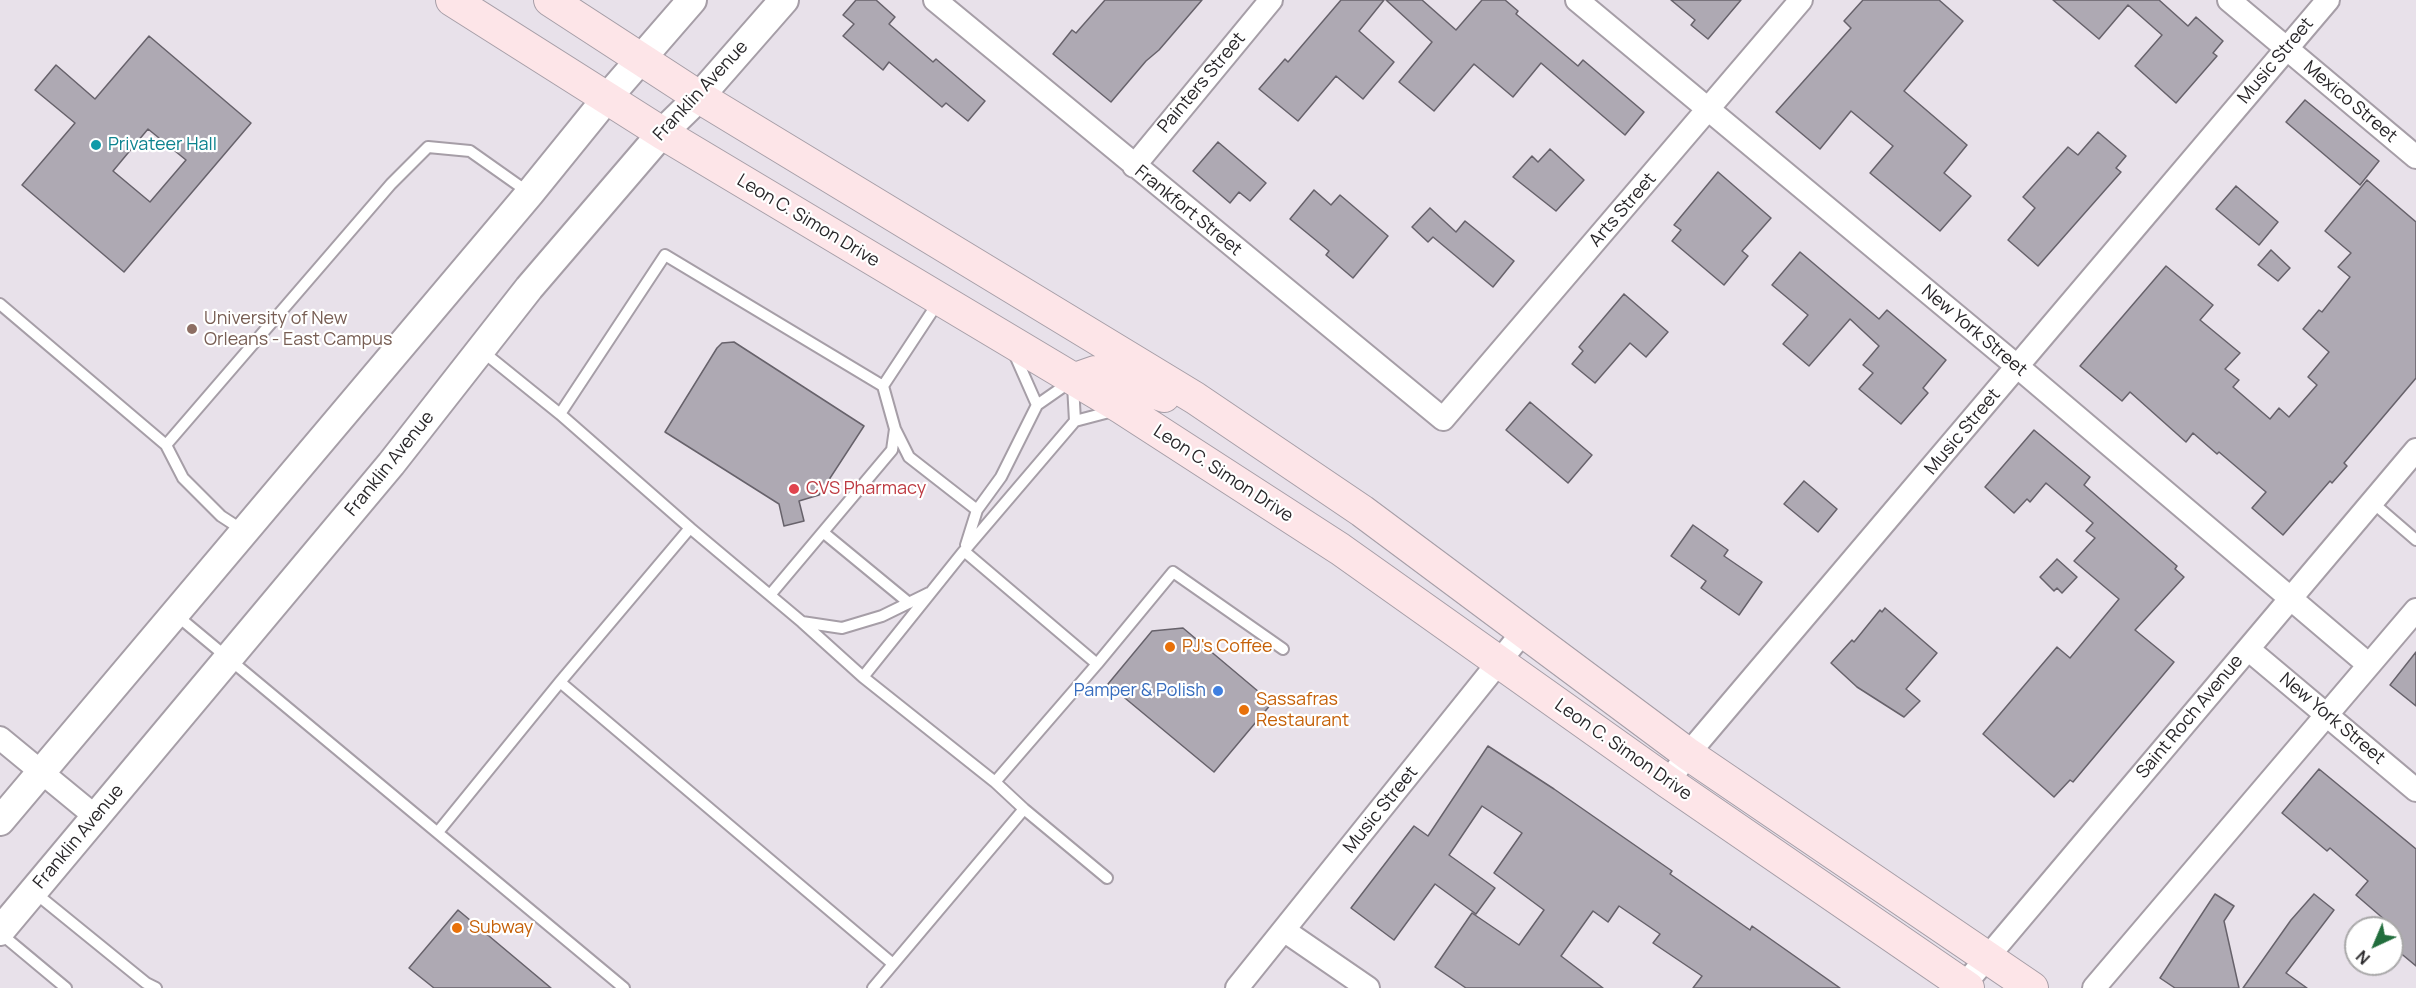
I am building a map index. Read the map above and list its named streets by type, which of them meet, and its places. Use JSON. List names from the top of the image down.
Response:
{
  "streets": {
    "main road": ["Leon C. Simon Drive"],
    "street": [
      "Music Street",
      "Painters Street",
      "Franklin Avenue",
      "Mexico Street",
      "Arts Street",
      "Frankfort Street",
      "New York Street",
      "Saint Roch Avenue"
    ]
  },
  "crossings": [
    ["Music Street", "Mexico Street"],
    ["Music Street", "Leon C. Simon Drive"],
    ["Music Street", "New York Street"],
    ["Painters Street", "Frankfort Street"],
    ["Franklin Avenue", "Leon C. Simon Drive"],
    ["Arts Street", "Frankfort Street"],
    ["Arts Street", "New York Street"],
    ["Leon C. Simon Drive", "Saint Roch Avenue"],
    ["New York Street", "Saint Roch Avenue"]
  ],
  "places": [
    "Privateer Hall",
    "University of New Orleans - East Campus",
    "CVS Pharmacy",
    "PJ's Coffee",
    "Pamper & Polish",
    "Sassafras Restaurant",
    "Subway"
  ],
  "north": "bottom left"
}
